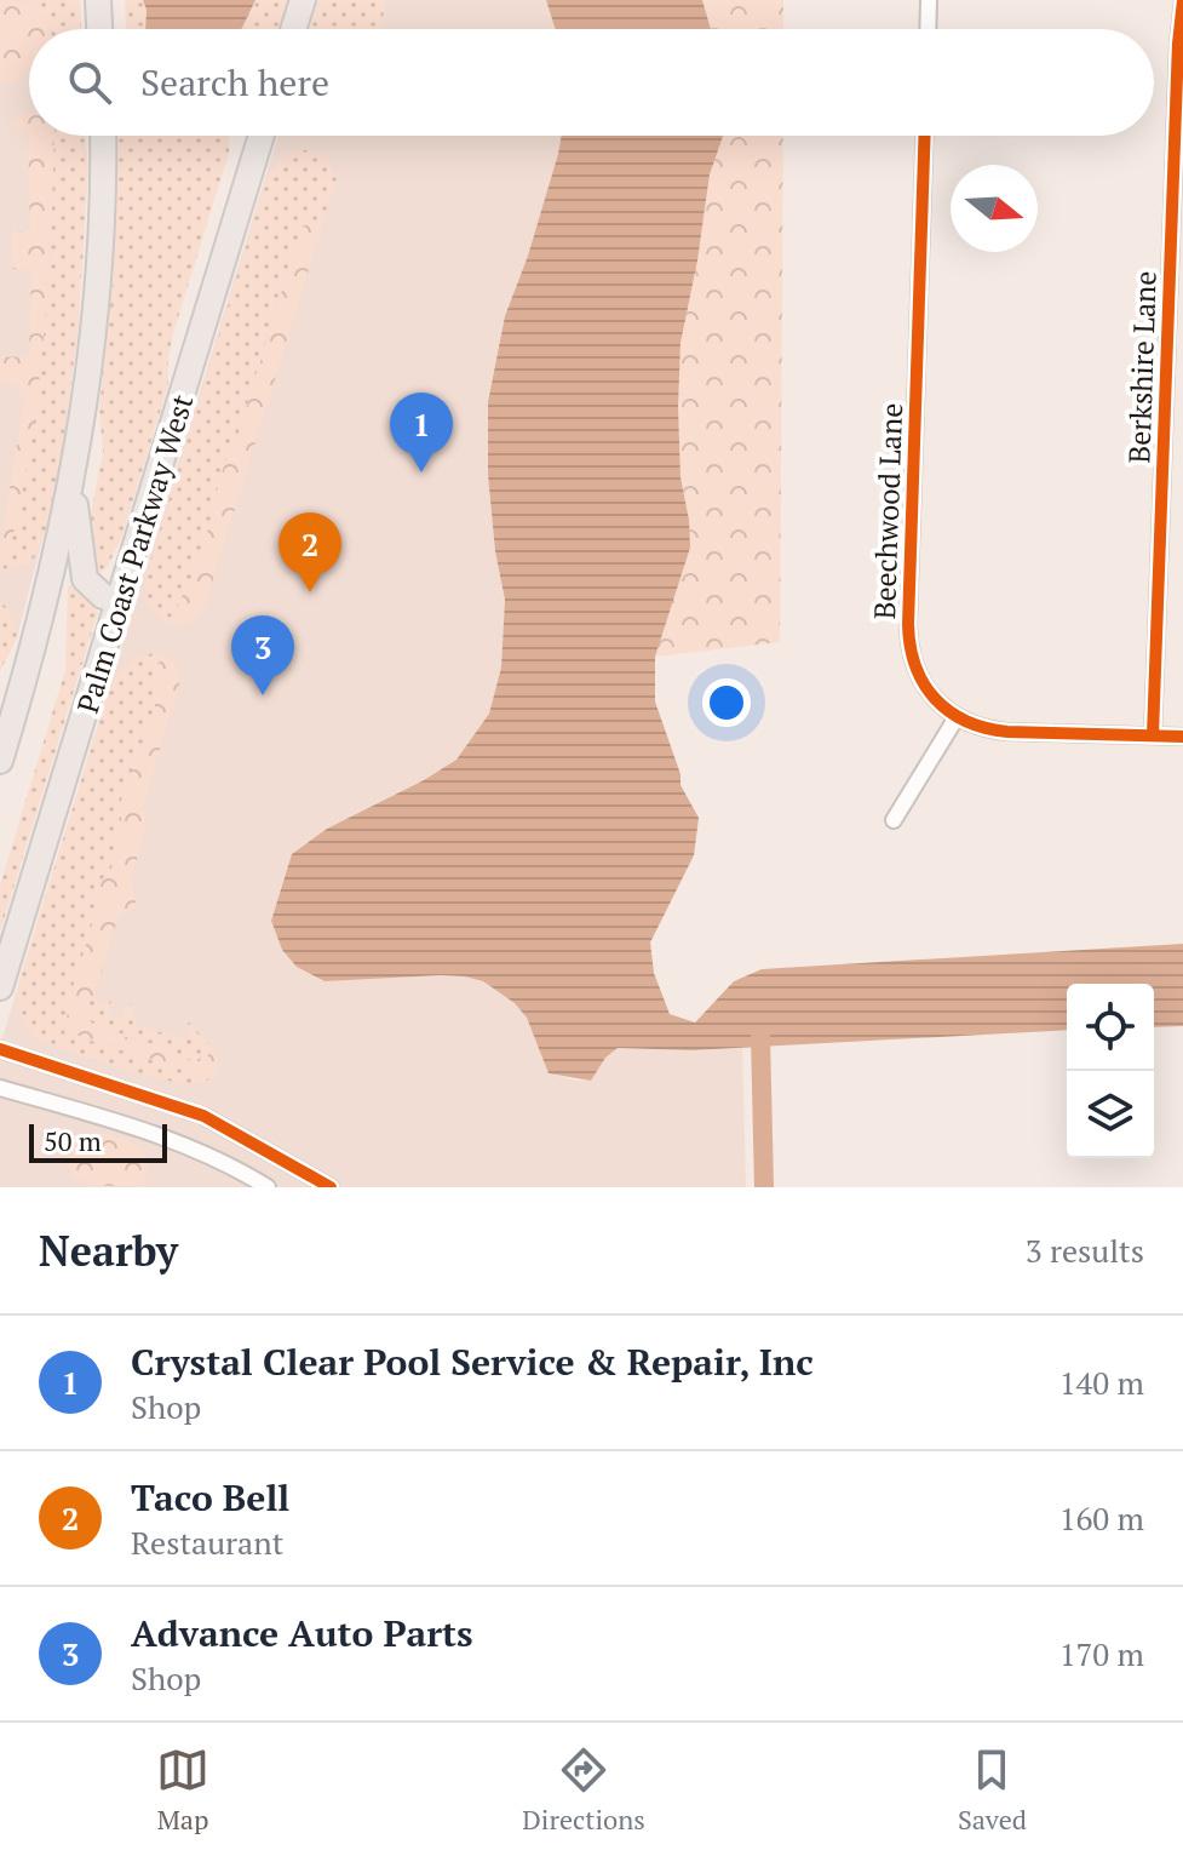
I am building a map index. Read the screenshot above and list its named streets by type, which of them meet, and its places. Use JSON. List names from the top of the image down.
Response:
{
  "streets": {
    "main road": ["Palm Coast Parkway West"],
    "street": ["Berkshire Lane", "Beechwood Lane"]
  },
  "crossings": [
    ["Berkshire Lane", "Beechwood Lane"]
  ],
  "scale_bar": "50 m",
  "north": "right",
  "page": {
    "search": "Search here",
    "pins": ["1", "2", "3"],
    "scale": "50 m",
    "heading": ["Nearby", "3 results"],
    "list": [
      {
        "mark": "1",
        "name": "Crystal Clear Pool Service & Repair, Inc",
        "note": "Shop",
        "value": "140 m"
      },
      {
        "mark": "2",
        "name": "Taco Bell",
        "note": "Restaurant",
        "value": "160 m"
      },
      {
        "mark": "3",
        "name": "Advance Auto Parts",
        "note": "Shop",
        "value": "170 m"
      }
    ],
    "nav": ["Map", "Directions", "Saved"]
  }
}
